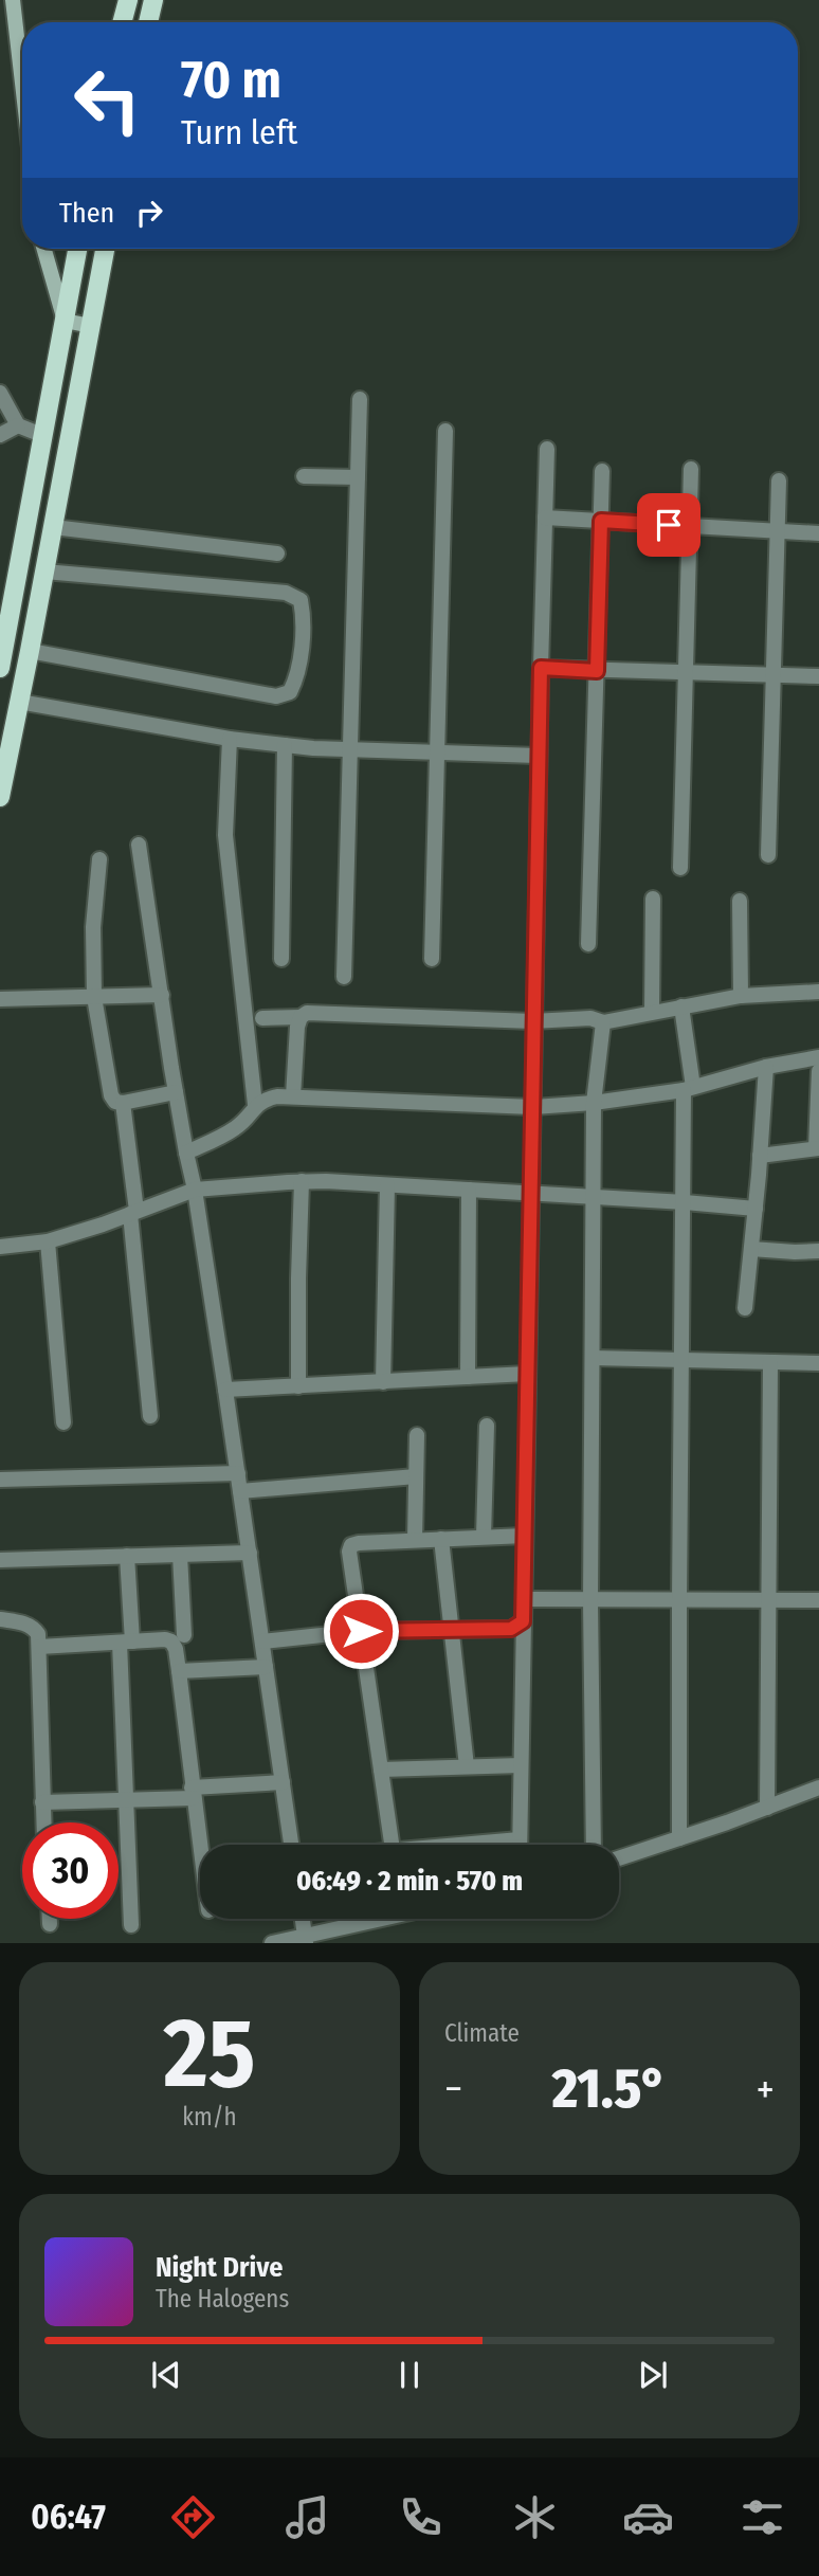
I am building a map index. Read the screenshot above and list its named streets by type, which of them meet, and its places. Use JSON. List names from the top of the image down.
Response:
{
  "page": {
    "turn": ["70 m", "Turn left"],
    "then": "Then",
    "limit": "30",
    "trip": "06:49 · 2 min · 570 m",
    "tile": [
      ["25", "km/h"],
      "Climate"
    ],
    "heat": ["−", "21.5°", "+"],
    "song": ["Night Drive", "The Halogens"],
    "tabs": "06:47"
  }
}
